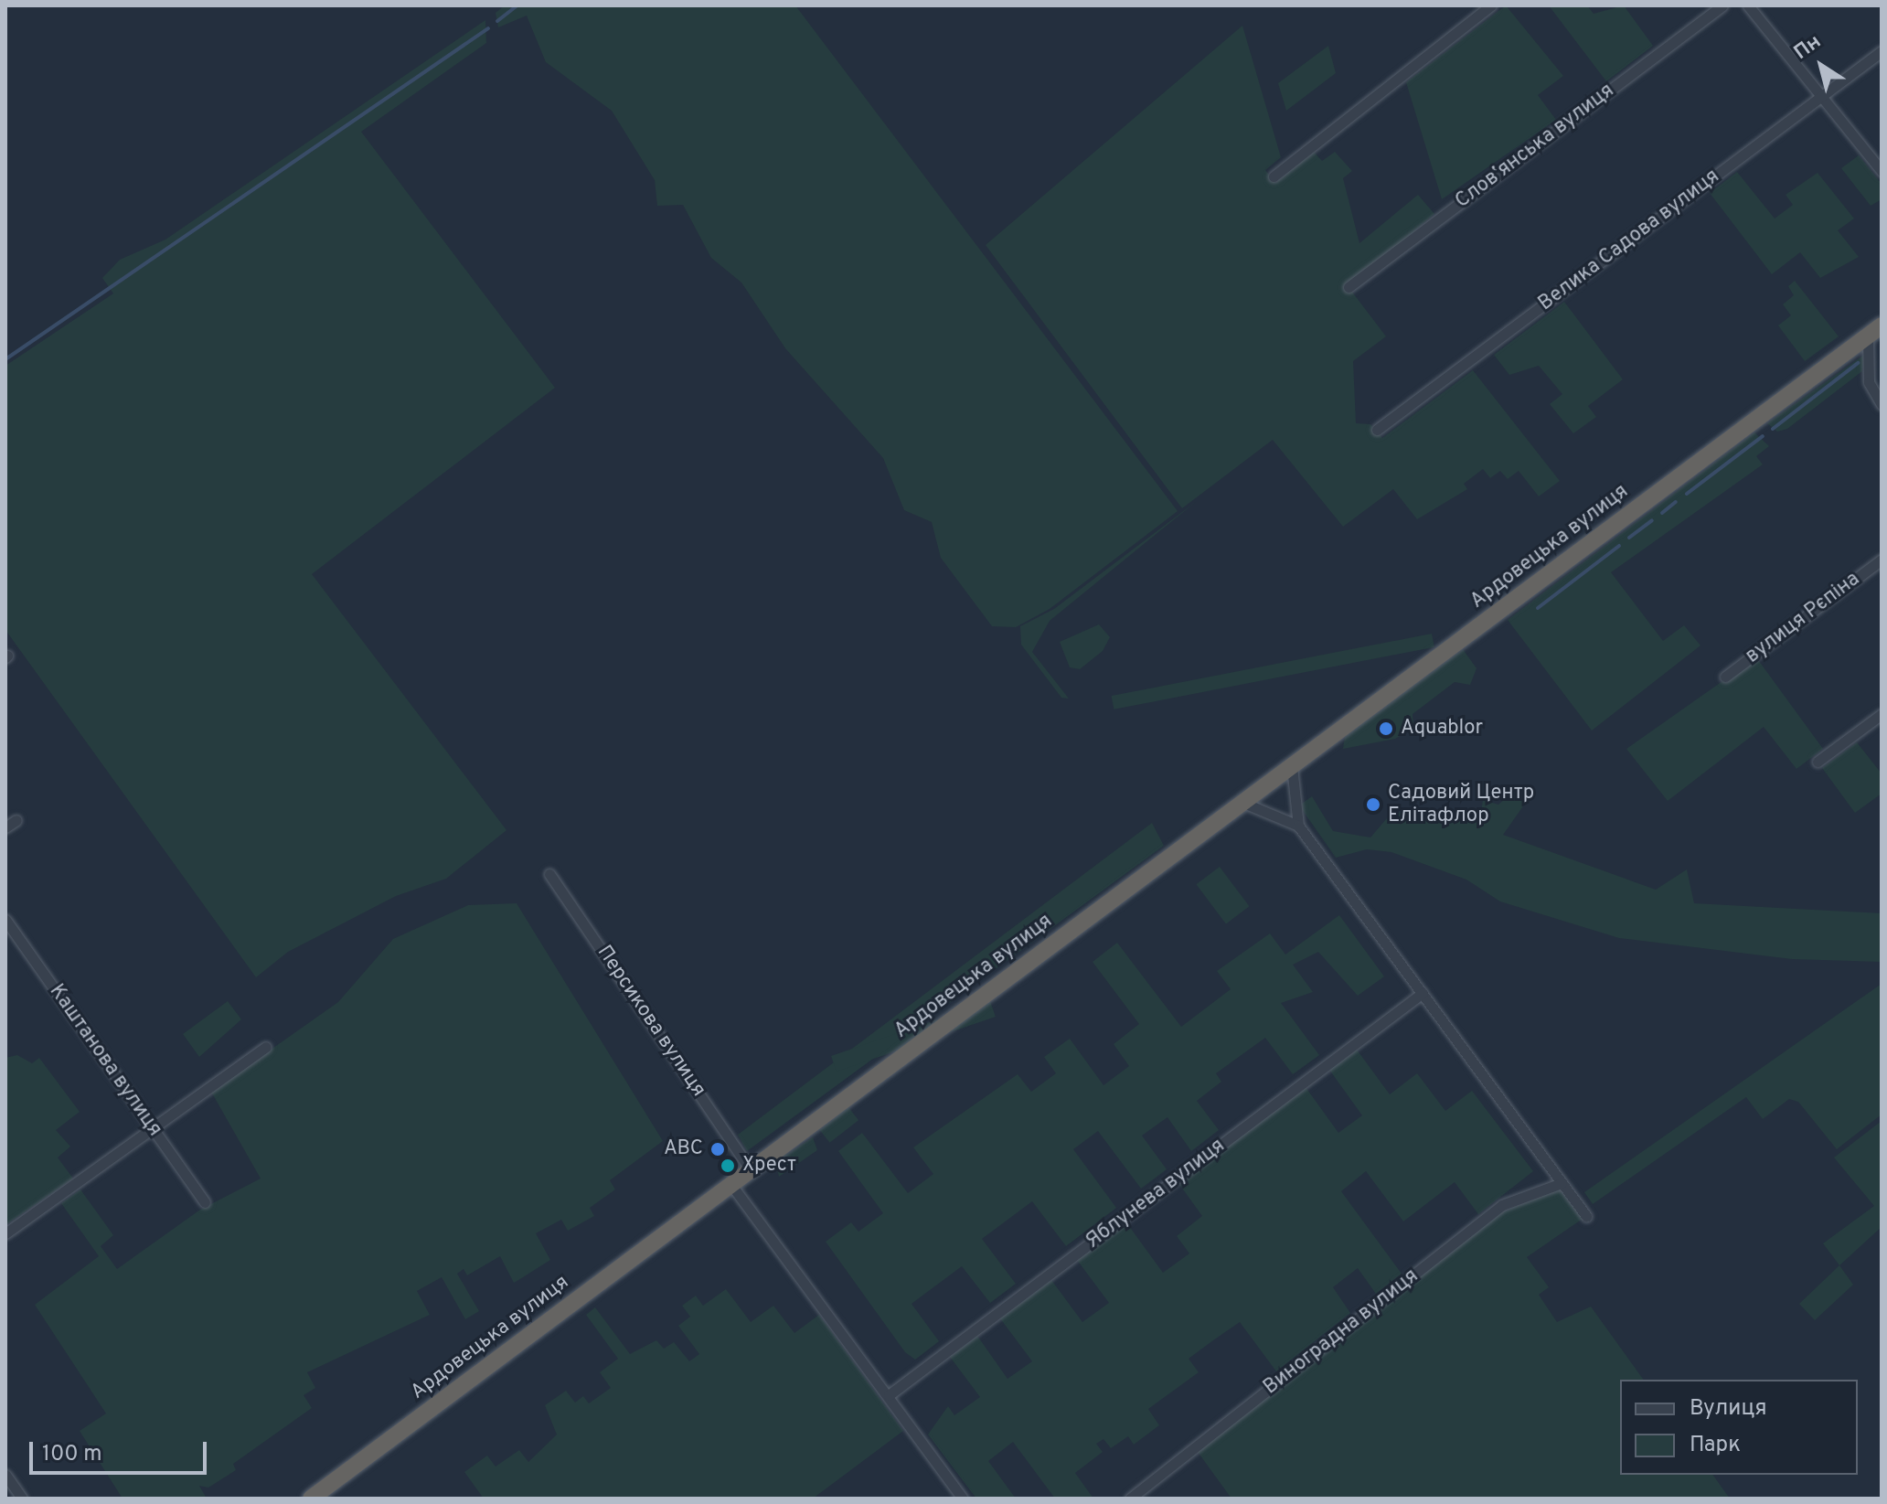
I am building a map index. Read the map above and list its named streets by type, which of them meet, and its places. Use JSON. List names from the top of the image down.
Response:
{
  "streets": {
    "highway": ["Ардовецька вулиця"],
    "street": [
      "Словʼянська вулиця",
      "Велика Садова вулиця",
      "вулиця Рєпіна",
      "Персикова вулиця",
      "Каштанова вулиця",
      "Яблунева вулиця",
      "Виноградна вулиця"
    ]
  },
  "crossings": [
    ["Ардовецька вулиця", "Персикова вулиця"]
  ],
  "places": [
    "Aquablor",
    "Садовий Центр Елітафлор",
    "ABC",
    "Хрест"
  ],
  "legend": ["Вулиця", "Парк"],
  "scale_bar": "100 m",
  "north": "top left"
}
